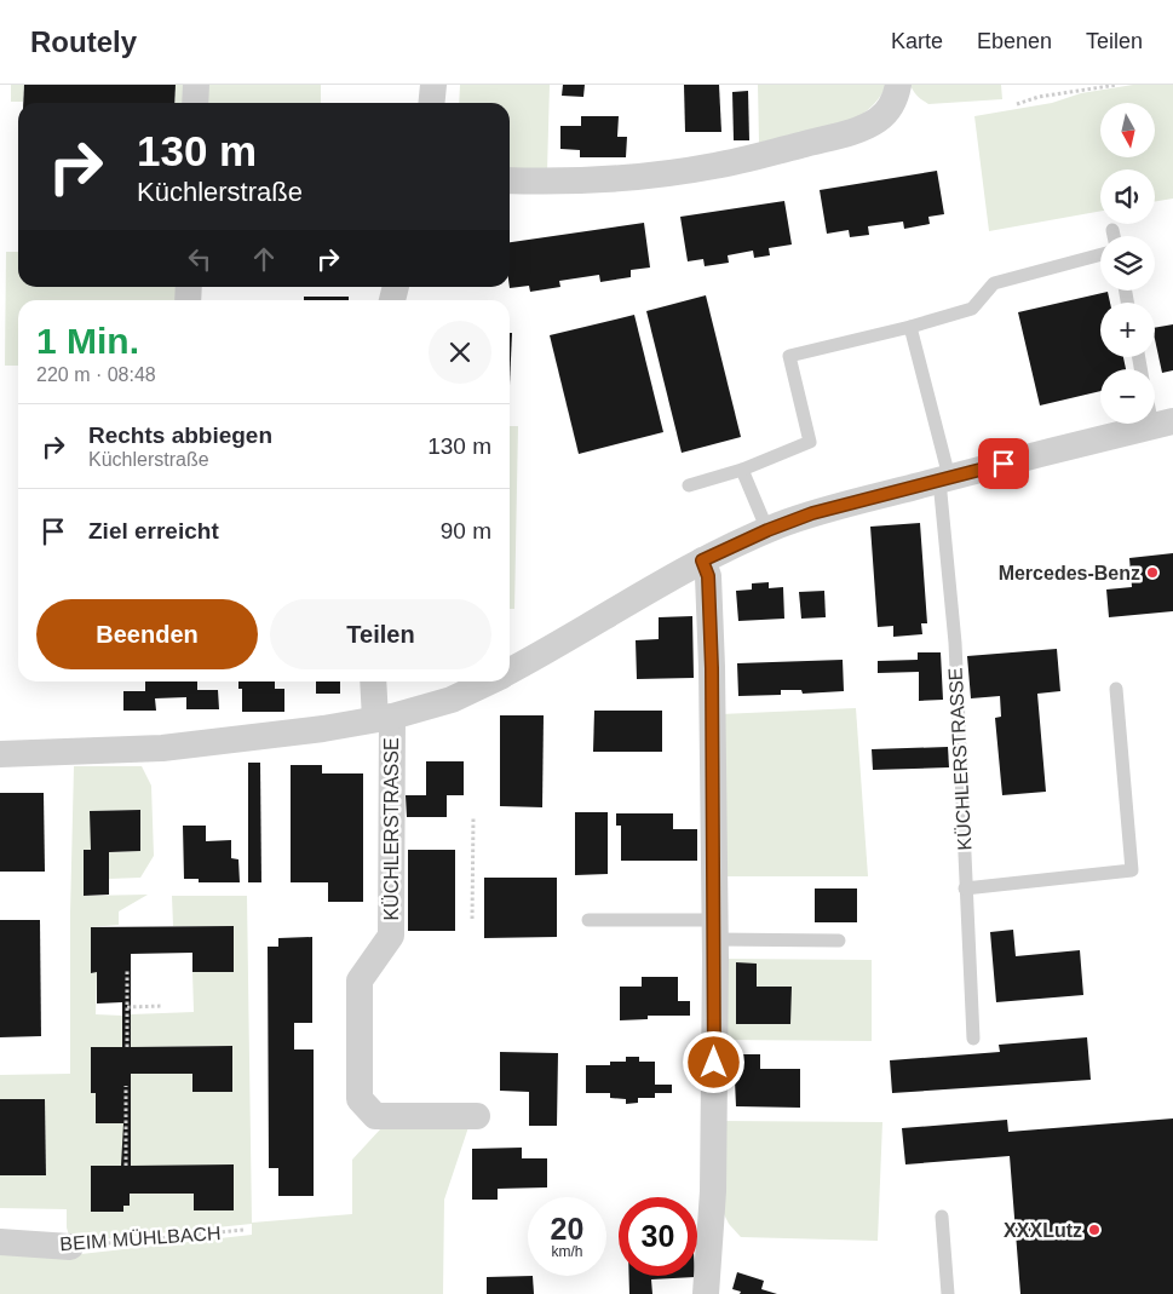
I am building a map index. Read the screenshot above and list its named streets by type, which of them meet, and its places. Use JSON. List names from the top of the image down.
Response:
{
  "streets": {
    "street": ["KÜCHLERSTRASSE", "BEIM MÜHLBACH"]
  },
  "places": ["Mercedes-Benz", "XXXLutz"],
  "north": "bottom",
  "page": {
    "header": "Routely",
    "nav": ["Karte", "Ebenen", "Teilen"],
    "map_buttons": ["+", "−"],
    "turn": ["130 m", "Küchlerstraße"],
    "heading": ["1 Min.", "220 m · 08:48"],
    "list": [
      {
        "name": "Rechts abbiegen",
        "note": "Küchlerstraße",
        "value": "130 m"
      },
      {
        "name": "Ziel erreicht",
        "value": "90 m"
      }
    ],
    "buttons": ["Beenden", "Teilen"],
    "speed": "20 km/h",
    "limit": "30"
  }
}
